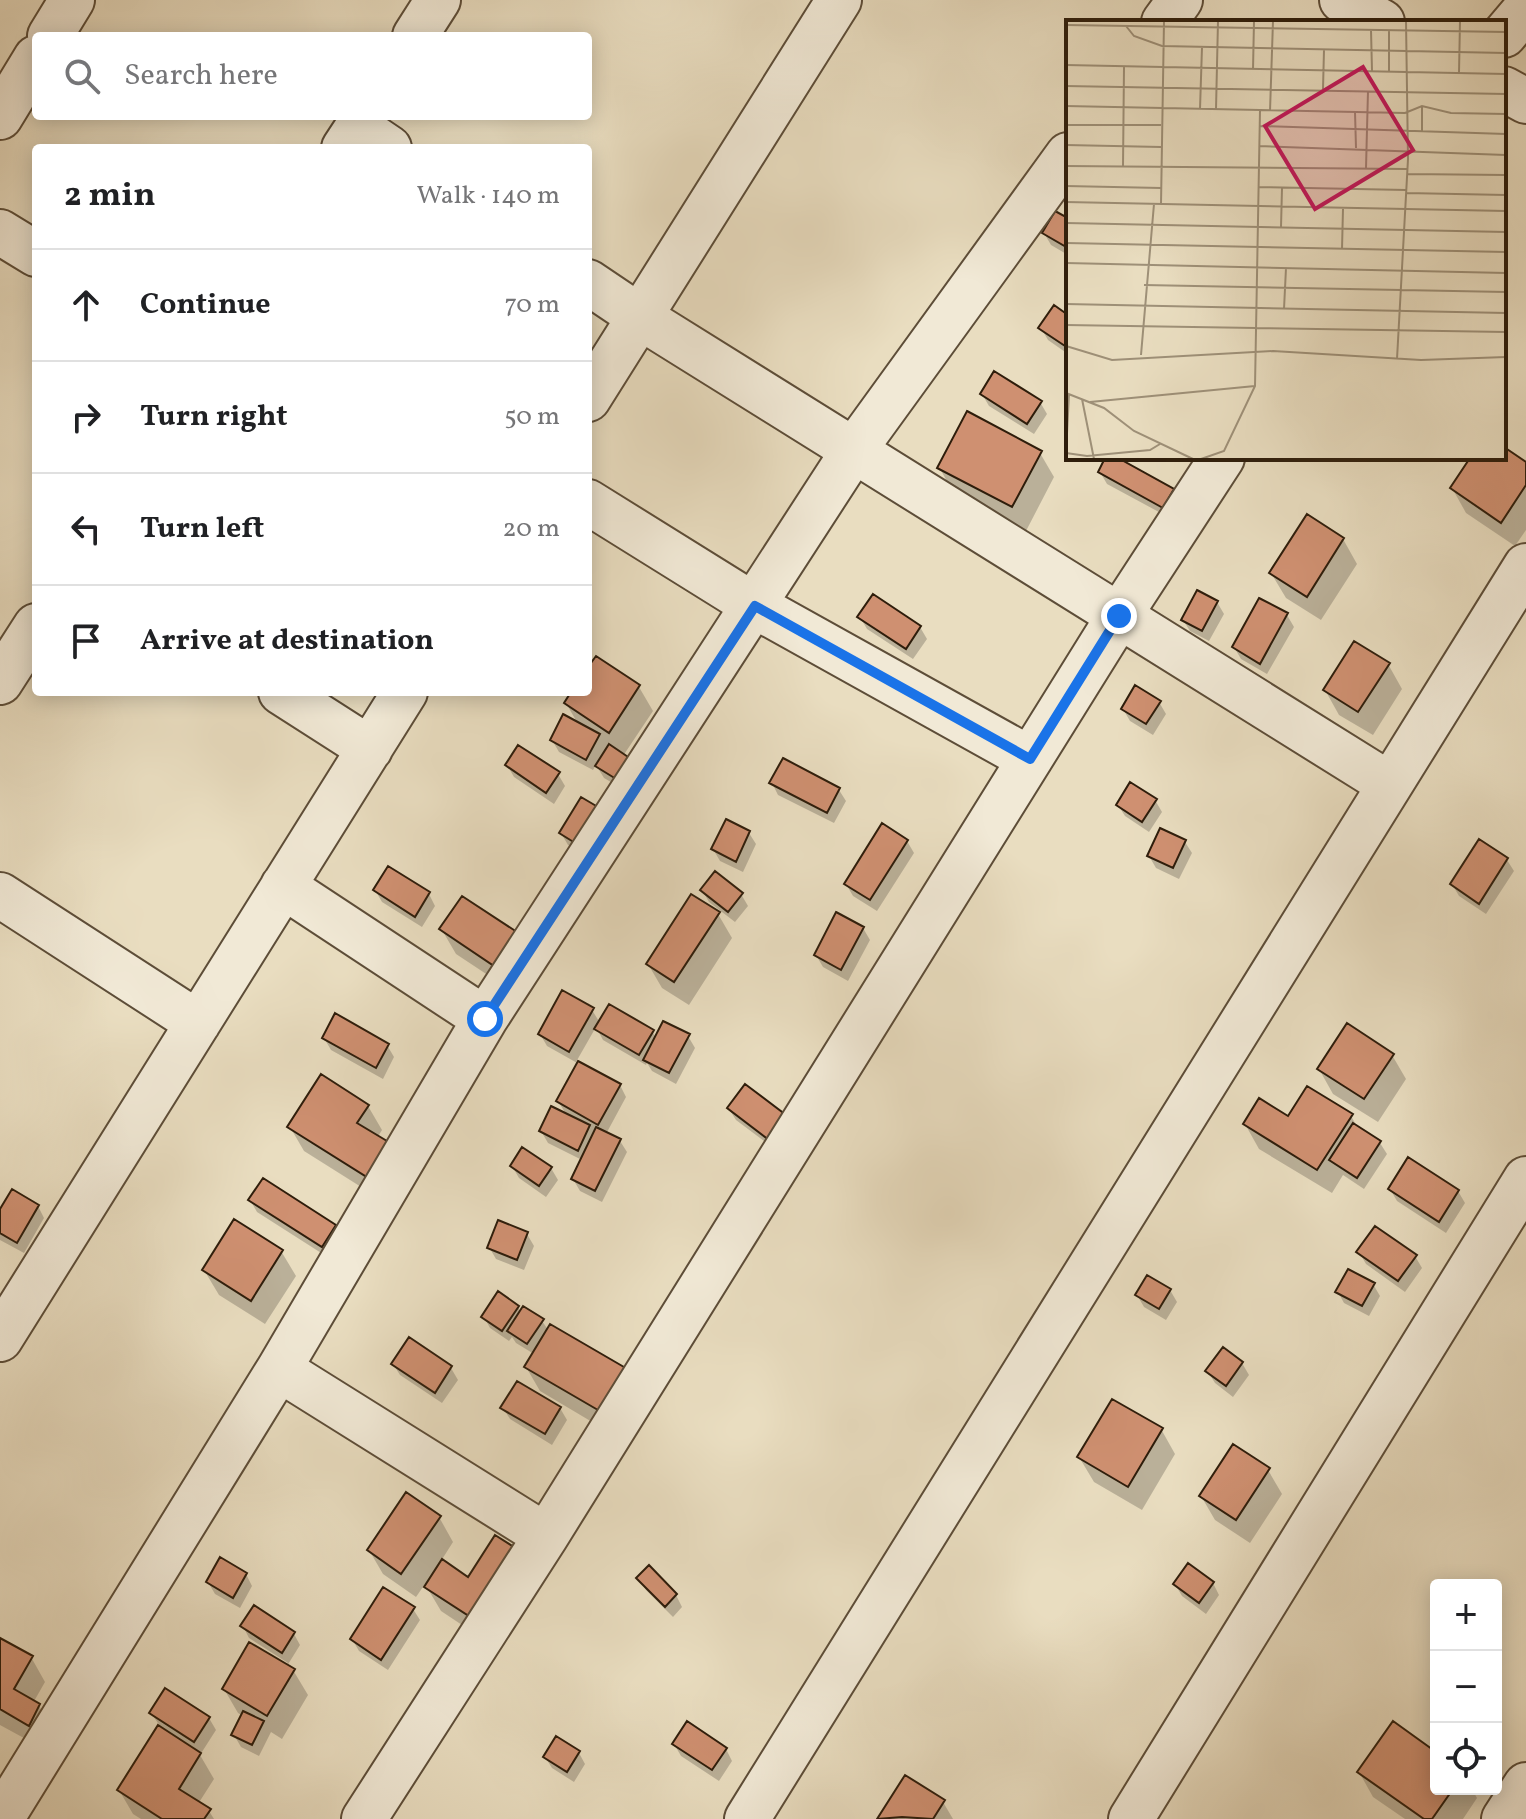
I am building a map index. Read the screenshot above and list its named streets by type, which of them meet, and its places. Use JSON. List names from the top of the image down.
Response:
{
  "page": {
    "search": "Search here",
    "heading": ["2 min", "Walk · 140 m"],
    "list": [
      ["Continue", "70 m"],
      ["Turn right", "50 m"],
      ["Turn left", "20 m"],
      "Arrive at destination"
    ],
    "map_buttons": ["+", "−"]
  }
}
